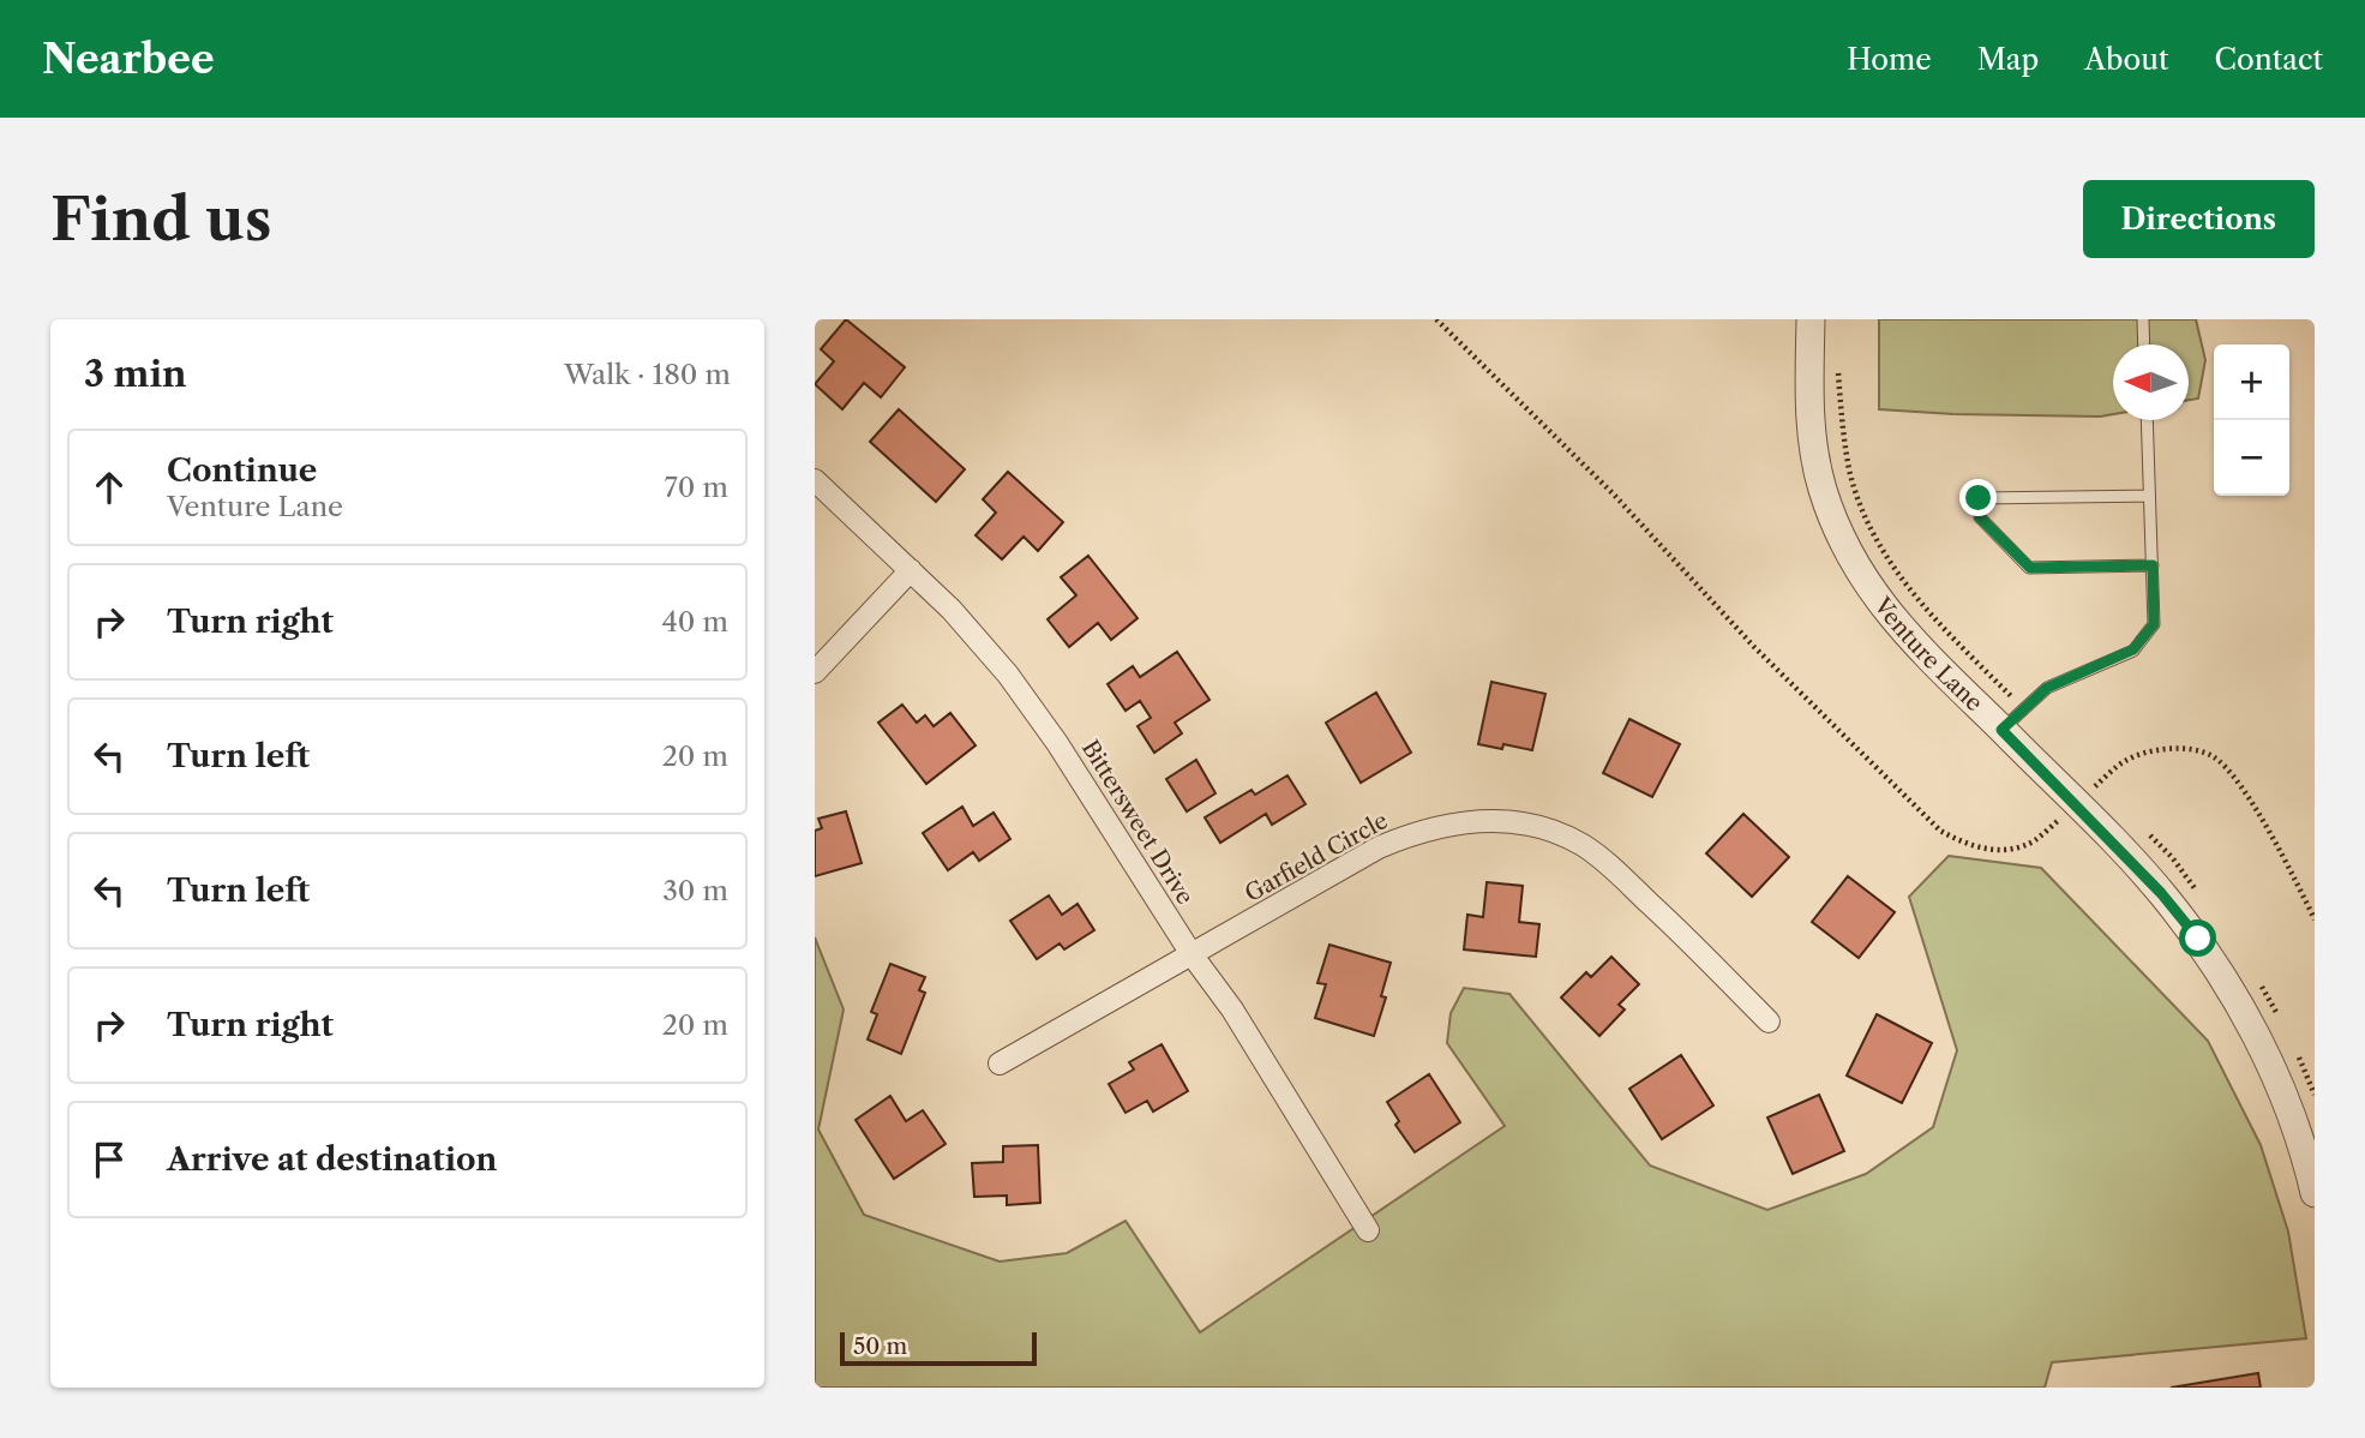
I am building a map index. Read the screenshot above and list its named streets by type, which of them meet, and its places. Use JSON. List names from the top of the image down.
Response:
{
  "streets": {
    "street": ["Venture Lane", "Bittersweet Drive", "Garfield Circle"]
  },
  "crossings": [
    ["Bittersweet Drive", "Garfield Circle"]
  ],
  "scale_bar": "50 m",
  "north": "left",
  "page": {
    "header": "Nearbee",
    "nav": [
      "Home",
      "Map",
      "About",
      "Contact"
    ],
    "buttons": "Directions",
    "title": "Find us",
    "heading": ["3 min", "Walk · 180 m"],
    "map_buttons": ["+", "−"],
    "list": [
      ["Continue", "Venture Lane", "70 m"],
      ["Turn right", "40 m"],
      ["Turn left", "20 m"],
      ["Turn left", "30 m"],
      ["Turn right", "20 m"],
      "Arrive at destination"
    ],
    "scale": "50 m"
  }
}
